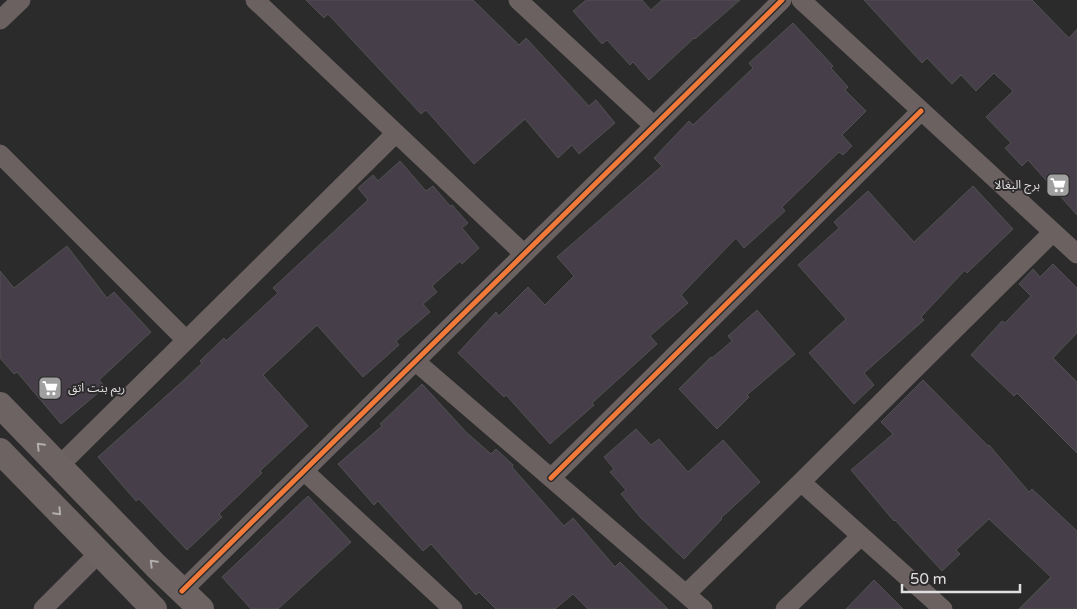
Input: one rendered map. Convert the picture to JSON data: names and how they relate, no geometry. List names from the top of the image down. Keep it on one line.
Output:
{"places":{"supermarket":["برج البغالا","ريم بنت اتق"]},"scale_bar":"50 m"}
